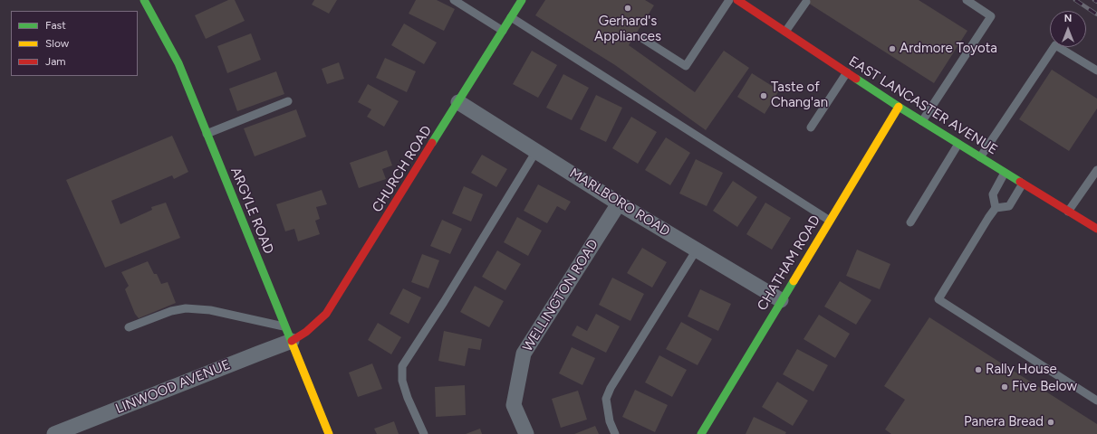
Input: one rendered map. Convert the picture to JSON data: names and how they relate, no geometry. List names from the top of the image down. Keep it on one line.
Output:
{"streets":{"main road":["EAST LANCASTER AVENUE","CHURCH ROAD","ARGYLE ROAD","CHATHAM ROAD"],"street":["MARLBORO ROAD","WELLINGTON ROAD","LINWOOD AVENUE"]},"crossings":[["EAST LANCASTER AVENUE","CHATHAM ROAD"],["CHURCH ROAD","MARLBORO ROAD"],["CHURCH ROAD","ARGYLE ROAD"],["CHURCH ROAD","LINWOOD AVENUE"],["MARLBORO ROAD","CHATHAM ROAD"],["MARLBORO ROAD","WELLINGTON ROAD"],["ARGYLE ROAD","LINWOOD AVENUE"]],"places":["Gerhard's Appliances","Ardmore Toyota","Taste of Chang'an","Rally House","Five Below","Panera Bread"],"legend":["Fast","Slow","Jam"],"north":"top"}
